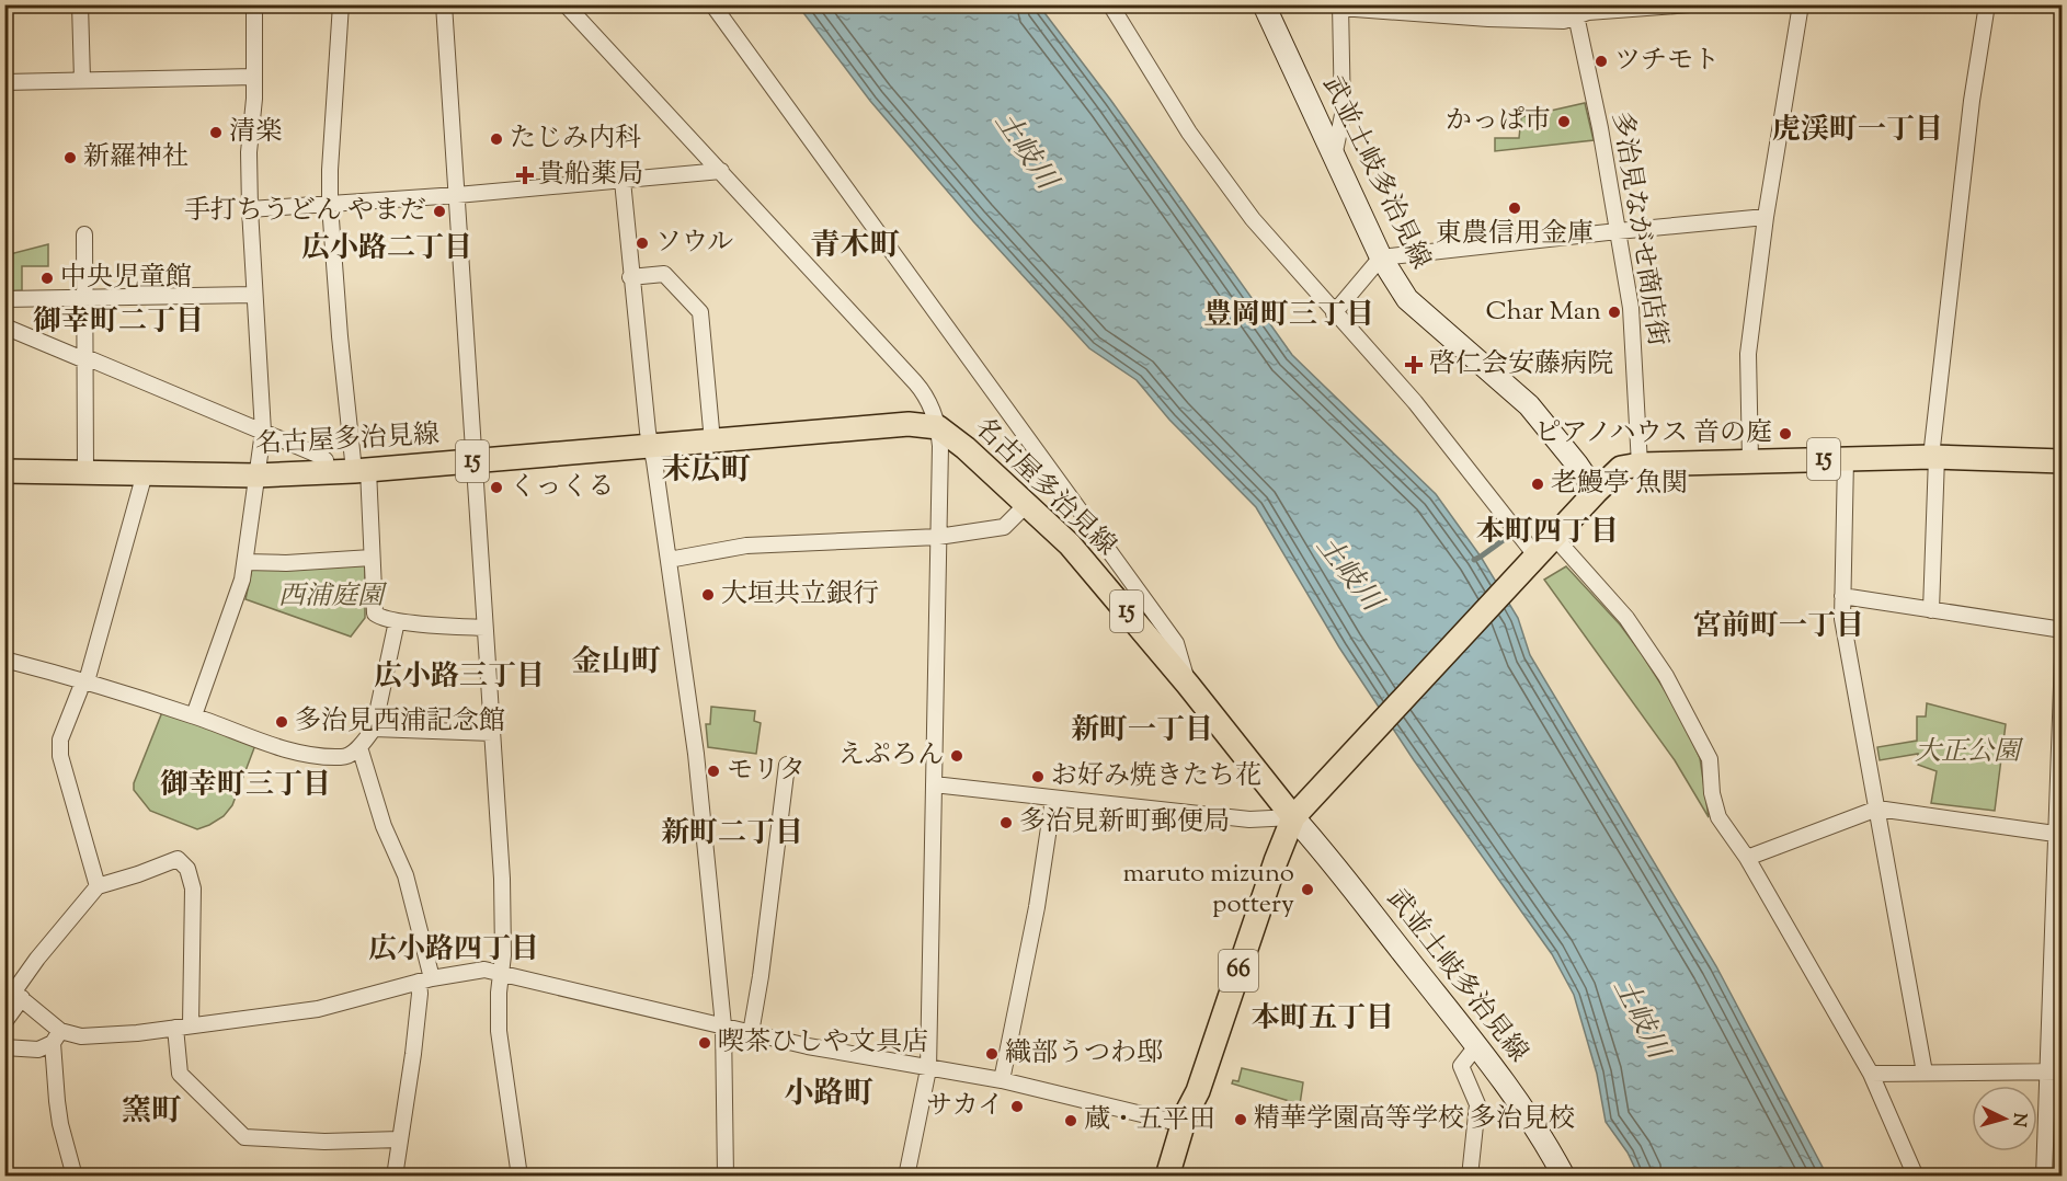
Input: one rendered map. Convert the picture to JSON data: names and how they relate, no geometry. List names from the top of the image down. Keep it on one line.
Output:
{"streets":{"main road":["武並土岐多治見線","名古屋多治見線","15","66"],"street":["多治見ながせ商店街"]},"crossings":[["武並土岐多治見線","名古屋多治見線"],["武並土岐多治見線","15"],["武並土岐多治見線","66"],["多治見ながせ商店街","15"],["名古屋多治見線","15"],["名古屋多治見線","66"],["15","66"]],"districts":["虎渓町一丁目","青木町","広小路二丁目","豊岡町三丁目","御幸町二丁目","末広町","本町四丁目","宮前町一丁目","金山町","広小路三丁目","新町一丁目","御幸町三丁目","新町二丁目","広小路四丁目","本町五丁目","小路町","窯町"],"water":["土岐川"],"parks":["西浦庭園","大正公園"],"places":{"other":["ツチモト","かっぱ市","清楽","たじみ内科","新羅神社","東農信用金庫","手打ちうどん やまだ","ソウル","中央児童館","Char Man","ピアノハウス 音の庭","老鰻亭 魚関","くっくる","大垣共立銀行","多治見西浦記念館","えぷろん","モリタ","お好み焼きたち花","多治見新町郵便局","maruto mizuno pottery","喫茶ひしや文具店","織部うつわ邸","サカイ","精華学園高等学校 多治見校","蔵・五平田"],"health":["貴船薬局","啓仁会安藤病院"]},"north":"right"}
